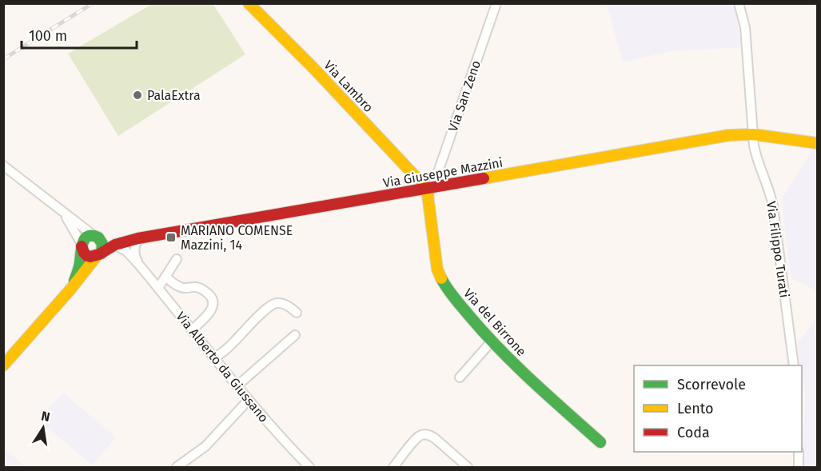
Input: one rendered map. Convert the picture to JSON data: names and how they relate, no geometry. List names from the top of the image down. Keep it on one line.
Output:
{"streets":{"street":["Via Lambro","Via San Zeno","Via Giuseppe Mazzini","Via Filippo Turati","Via del Birrone","Via Alberto da Giussano"]},"crossings":[["Via Lambro","Via San Zeno"],["Via Lambro","Via Giuseppe Mazzini"],["Via Lambro","Via del Birrone"],["Via San Zeno","Via Giuseppe Mazzini"],["Via San Zeno","Via del Birrone"],["Via Giuseppe Mazzini","Via Filippo Turati"],["Via Giuseppe Mazzini","Via del Birrone"],["Via Giuseppe Mazzini","Via Alberto da Giussano"]],"places":{"other":["PalaExtra"],"transit":["MARIANO COMENSE Mazzini, 14"]},"legend":["Scorrevole","Lento","Coda"],"scale_bar":"100 m","north":"top"}
